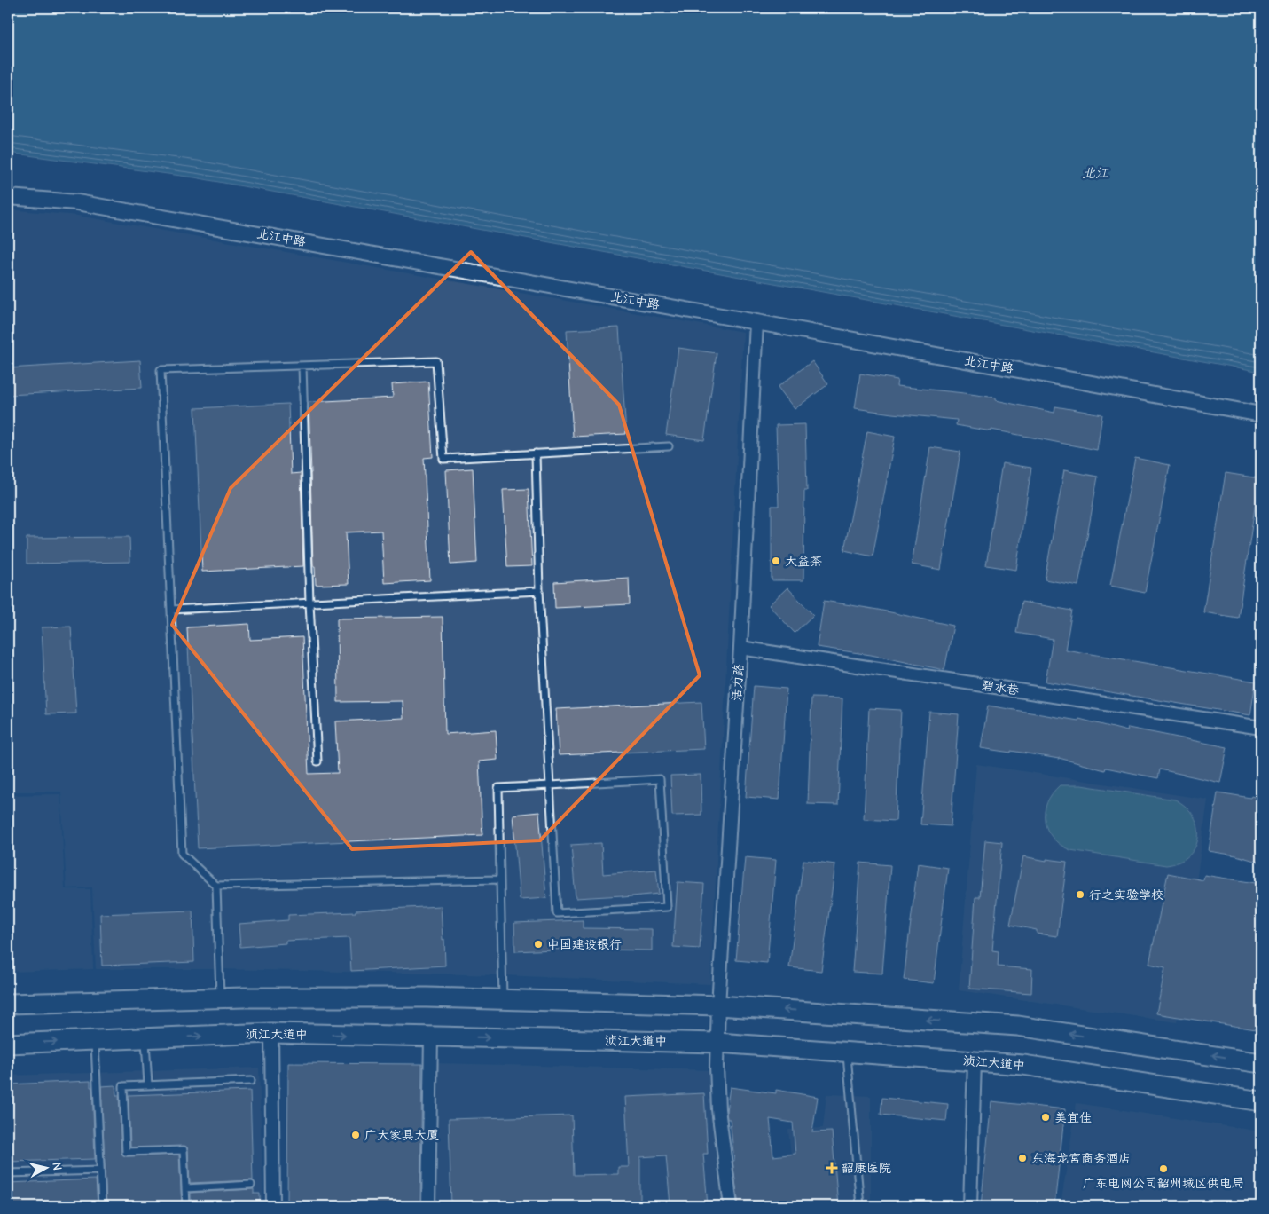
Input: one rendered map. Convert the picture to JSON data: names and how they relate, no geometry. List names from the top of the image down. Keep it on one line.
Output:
{"streets":{"main road":["浈江大道中"],"street":["北江中路","活力路","碧水巷"]},"crossings":[["北江中路","活力路"],["活力路","碧水巷"],["活力路","浈江大道中"]],"water":["北江"],"places":{"other":["大益茶","行之实验学校","中国建设银行","美宜佳","广大家具大厦","东海龙宫商务酒店","广东电网公司韶州城区供电局"],"health":["韶康医院"]},"north":"right"}
